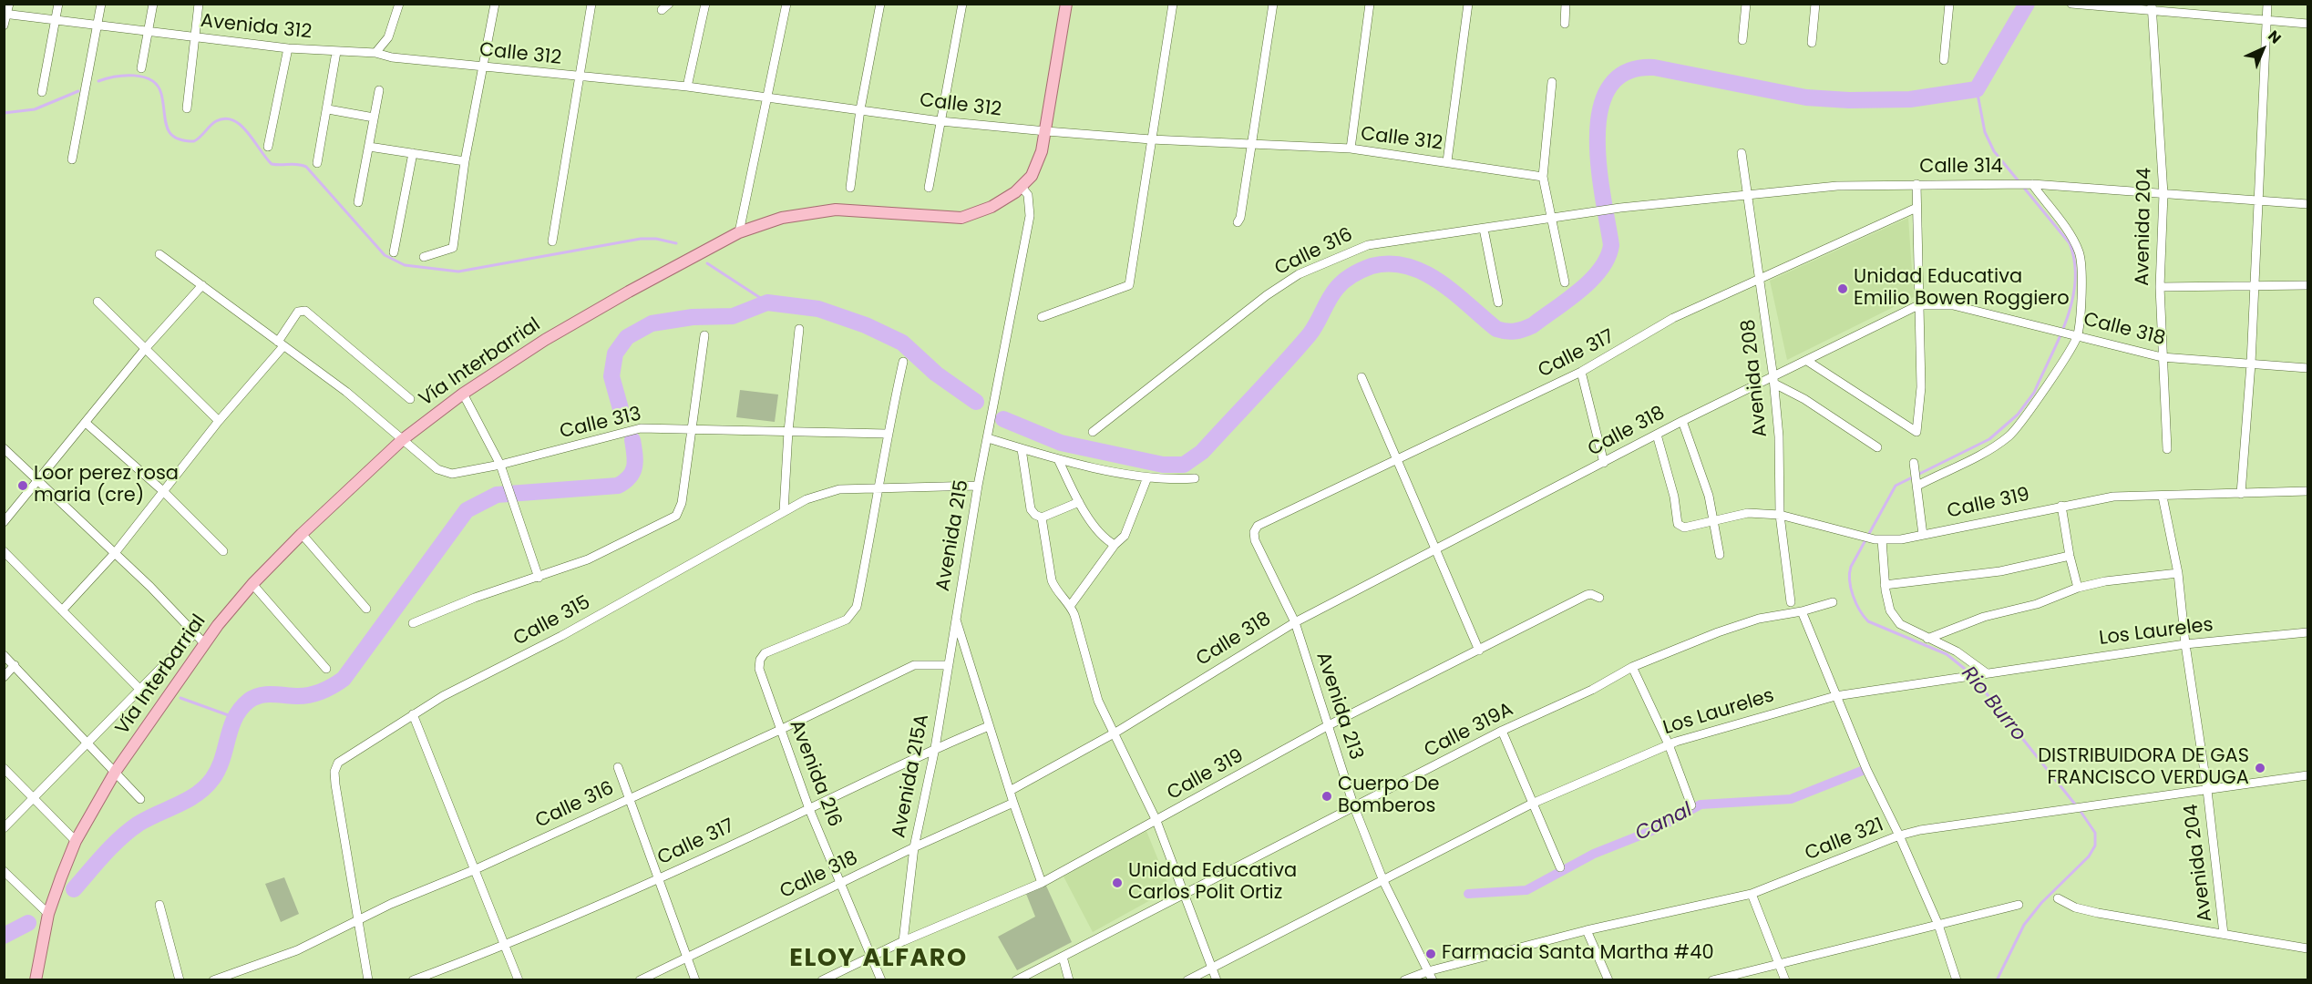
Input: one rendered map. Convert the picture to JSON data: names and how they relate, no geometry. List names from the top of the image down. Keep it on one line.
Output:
{"streets":{"main road":["Vía Interbarrial"],"street":["Avenida 312","Calle 312","Calle 314","Avenida 204","Calle 316","Calle 318","Calle 317","Avenida 208","Calle 313","Calle 319","Avenida 215","Calle 315","Los Laureles","Avenida 213","Calle 319A","Avenida 216","Avenida 215A","Calle 321"]},"crossings":[["Avenida 312","Calle 312"],["Calle 312","Vía Interbarrial"],["Calle 314","Avenida 204"],["Calle 314","Calle 316"],["Calle 314","Avenida 208"],["Avenida 204","Calle 318"],["Avenida 204","Calle 319"],["Avenida 204","Los Laureles"],["Avenida 204","Calle 321"],["Calle 316","Calle 315"],["Calle 316","Avenida 216"],["Calle 316","Avenida 215A"],["Calle 318","Avenida 208"],["Calle 318","Calle 319"],["Calle 318","Avenida 215"],["Calle 318","Avenida 213"],["Calle 318","Avenida 216"],["Calle 318","Avenida 215A"],["Calle 317","Avenida 208"],["Calle 317","Avenida 215"],["Calle 317","Avenida 213"],["Calle 317","Avenida 216"],["Calle 317","Avenida 215A"],["Vía Interbarrial","Calle 313"],["Vía Interbarrial","Avenida 215"],["Avenida 208","Calle 319"],["Calle 319","Avenida 215"],["Calle 319","Avenida 213"],["Calle 319","Avenida 216"],["Calle 319","Avenida 215A"],["Avenida 215","Calle 315"],["Avenida 215","Avenida 215A"],["Calle 315","Avenida 216"],["Los Laureles","Avenida 213"],["Avenida 213","Calle 319A"],["Avenida 213","Calle 321"]],"districts":["ELOY ALFARO"],"water":["Rio Burro","Canal"],"places":["Unidad Educativa Emilio Bowen Roggiero","Loor perez rosa maria (cre)","DISTRIBUIDORA DE GAS FRANCISCO VERDUGA","Cuerpo De Bomberos","Unidad Educativa Carlos Polit Ortiz","Farmacia Santa Martha #40"],"north":"top right"}
